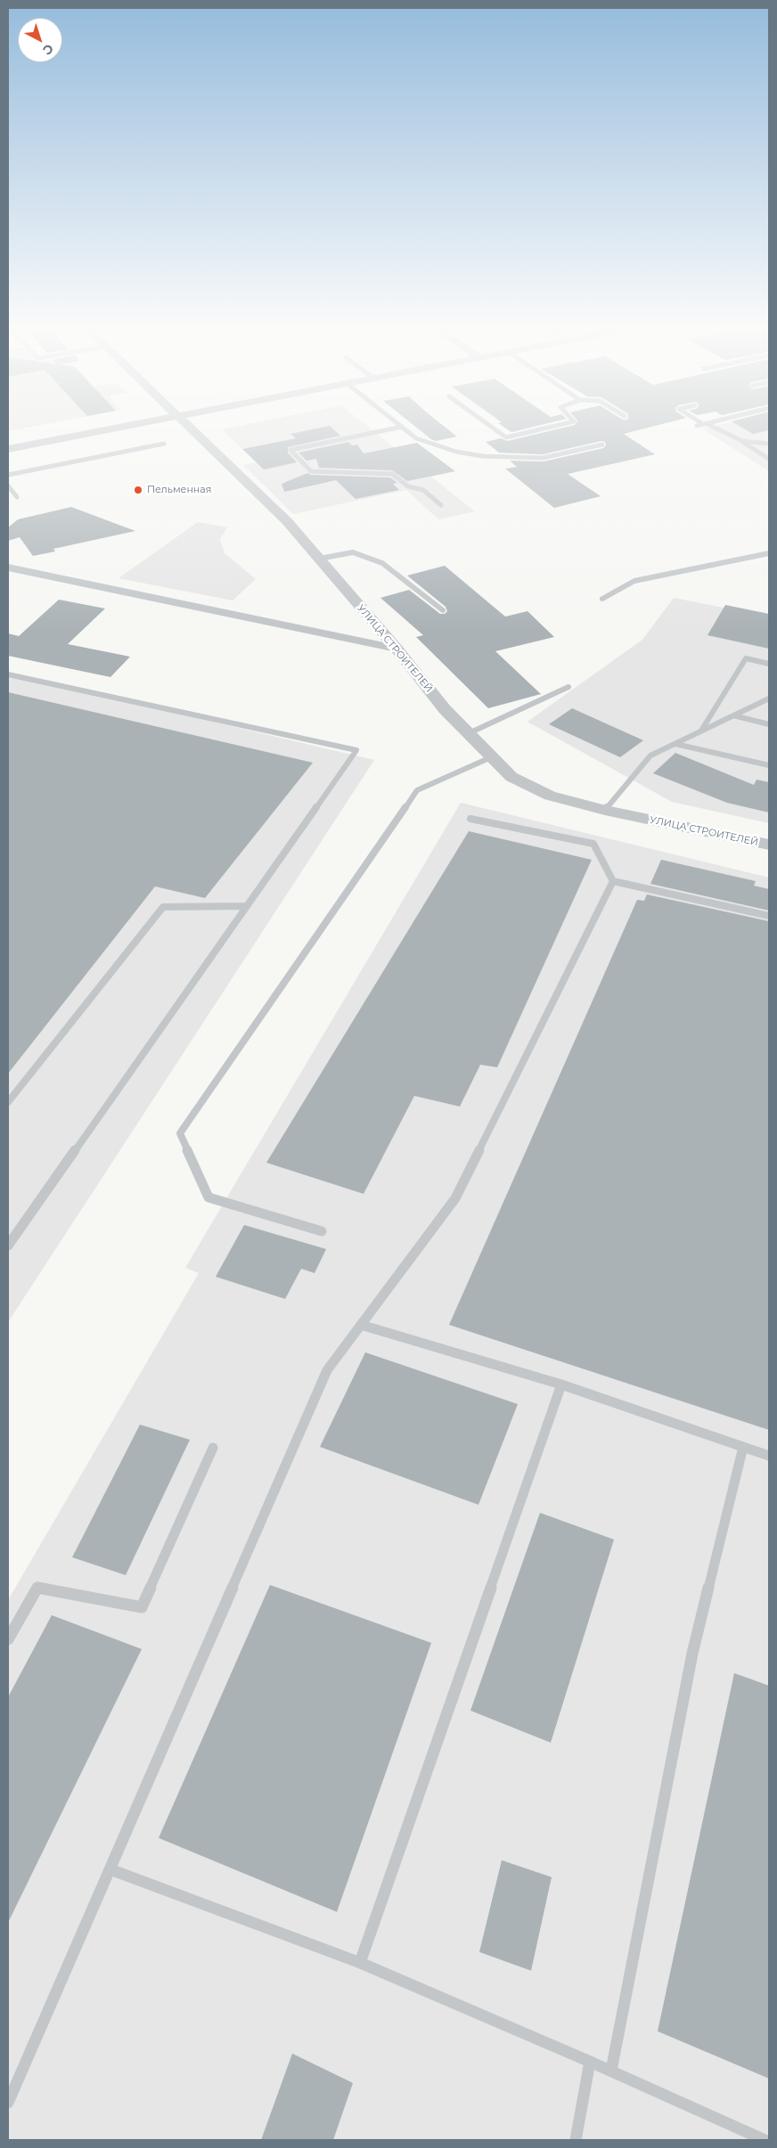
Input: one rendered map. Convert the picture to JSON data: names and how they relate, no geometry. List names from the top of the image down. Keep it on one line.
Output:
{"streets":{"street":["УЛИЦА СТРОИТЕЛЕЙ"]},"places":["Пельменная"],"north":"bottom right"}
